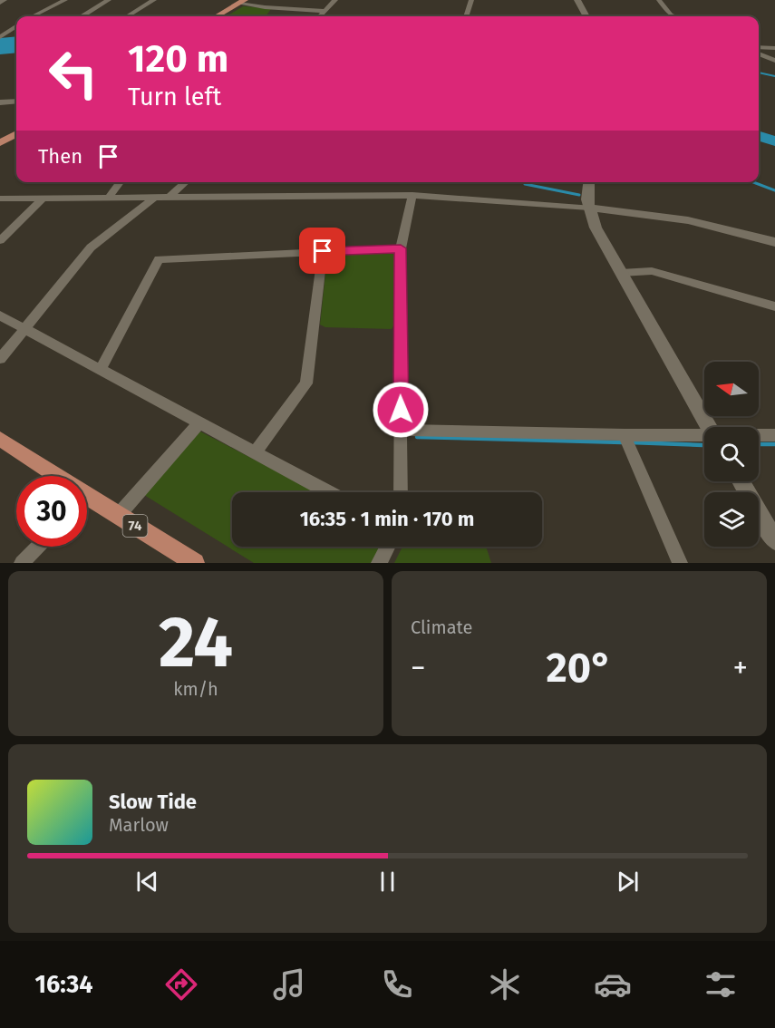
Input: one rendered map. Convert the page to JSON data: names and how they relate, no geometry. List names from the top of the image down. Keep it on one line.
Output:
{"streets":{"main road":["74"]},"north":"left","page":{"turn":["120 m","Turn left"],"then":"Then","limit":"30","trip":"16:35 · 1 min · 170 m","tile":[["24","km/h"],"Climate"],"heat":["−","20°","+"],"song":["Slow Tide","Marlow"],"tabs":"16:34"}}
